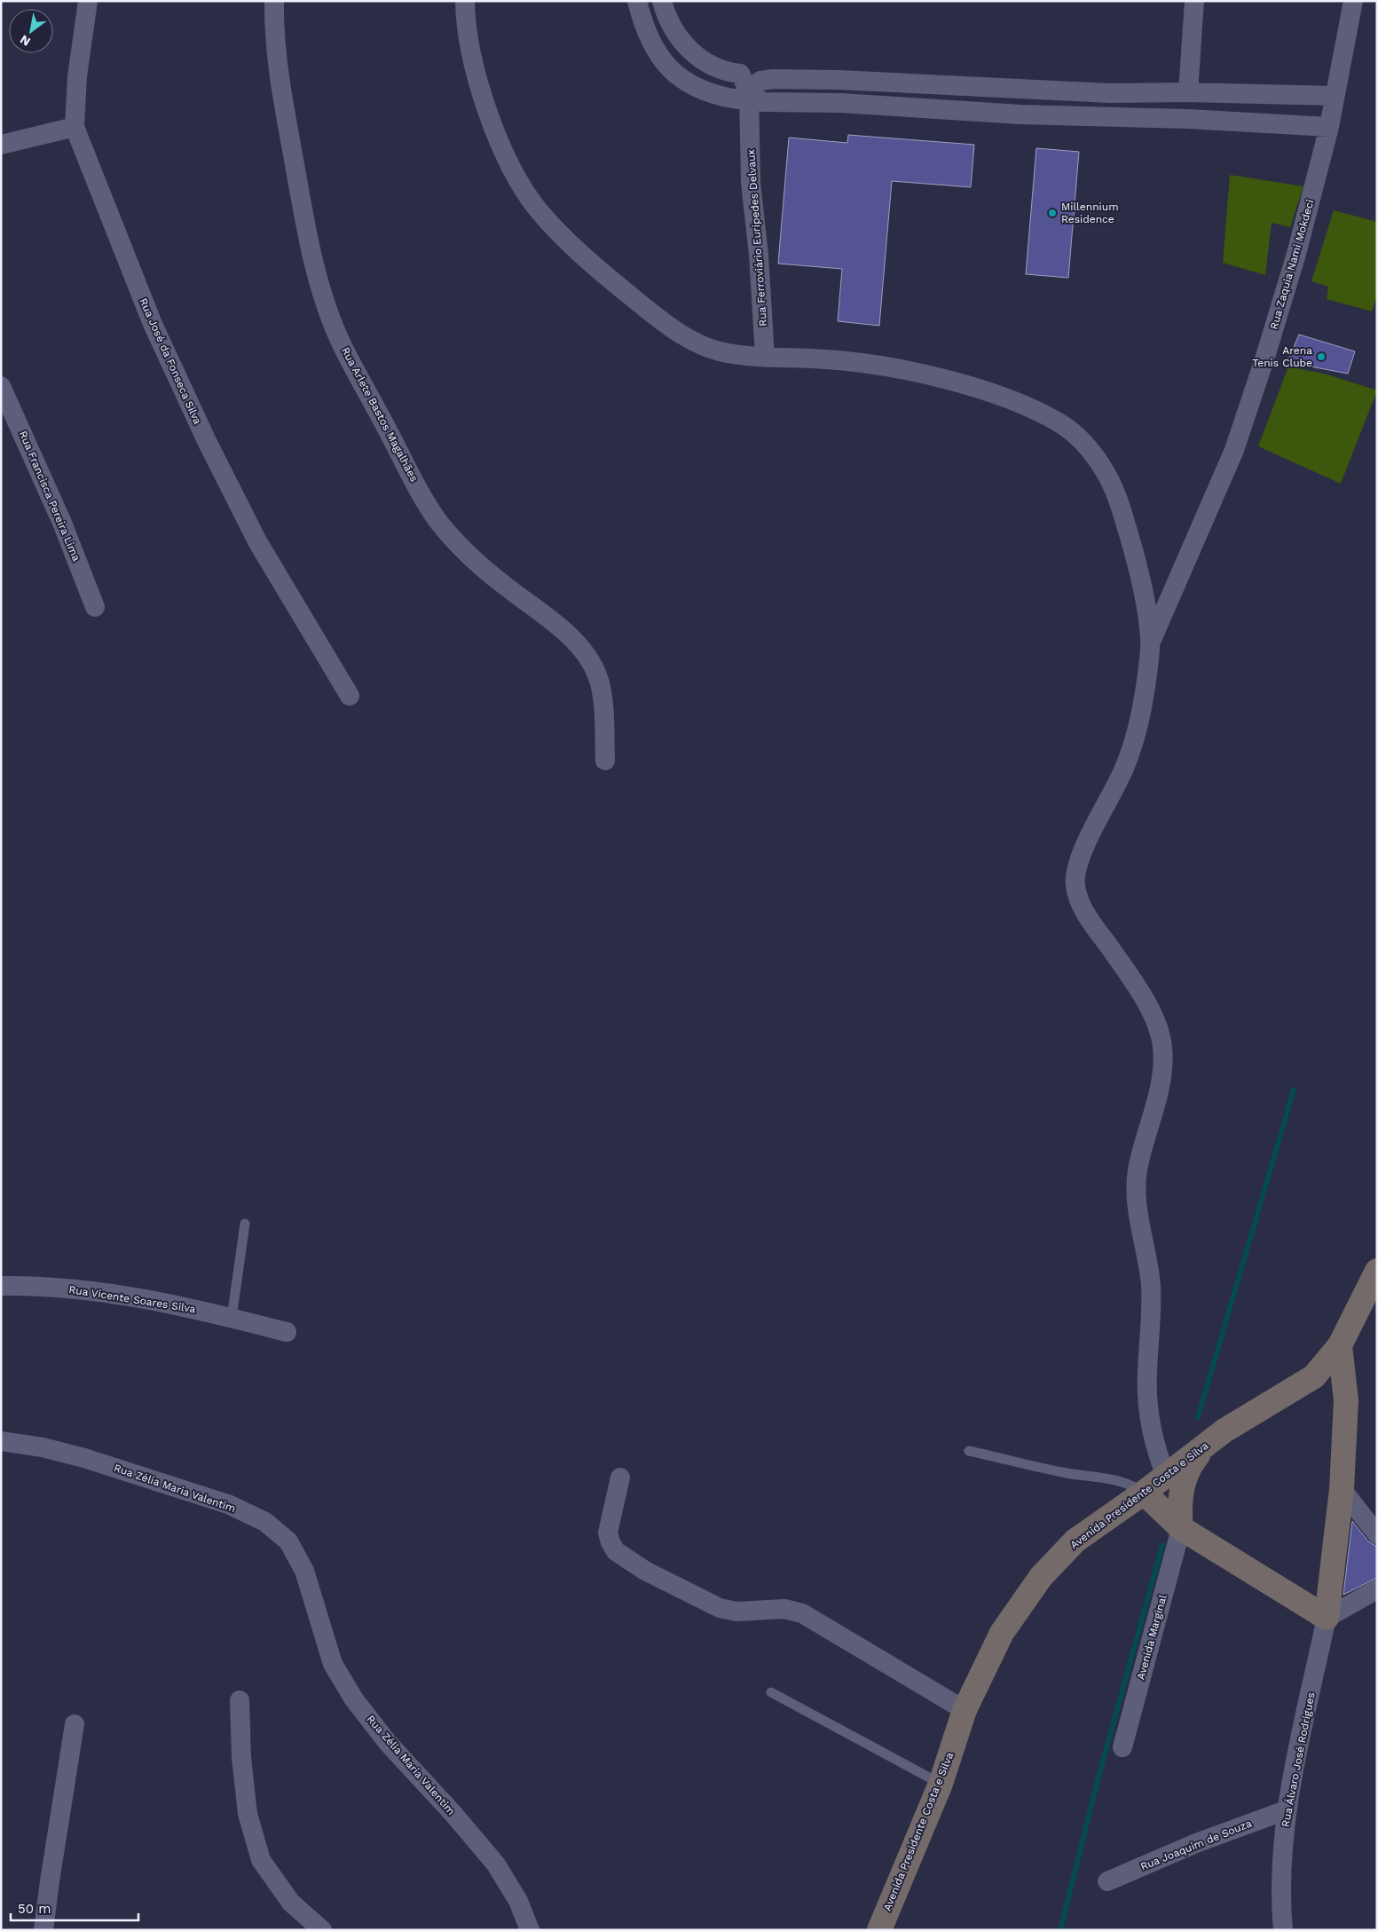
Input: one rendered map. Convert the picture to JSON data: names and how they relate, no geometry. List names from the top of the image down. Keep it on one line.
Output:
{"streets":{"main road":["Avenida Presidente Costa e Silva","Rua Álvaro José Rodrigues"],"street":["Rua Ferroviário Eurípedes Delvaux","Rua Zaquia Nami Mokdeci","Rua José da Fonseca Silva","Rua Arlete Bastos Magalhães","Rua Francisca Pereira Lima","Rua Vicente Soares Silva","Rua Zélia Maria Valentim","Avenida Marginal","Rua Joaquim de Souza"]},"crossings":[["Avenida Presidente Costa e Silva","Rua Álvaro José Rodrigues"],["Rua Álvaro José Rodrigues","Rua Joaquim de Souza"]],"places":["Millennium Residence","Arena Tenis Clube"],"scale_bar":"50 m","north":"bottom left"}
